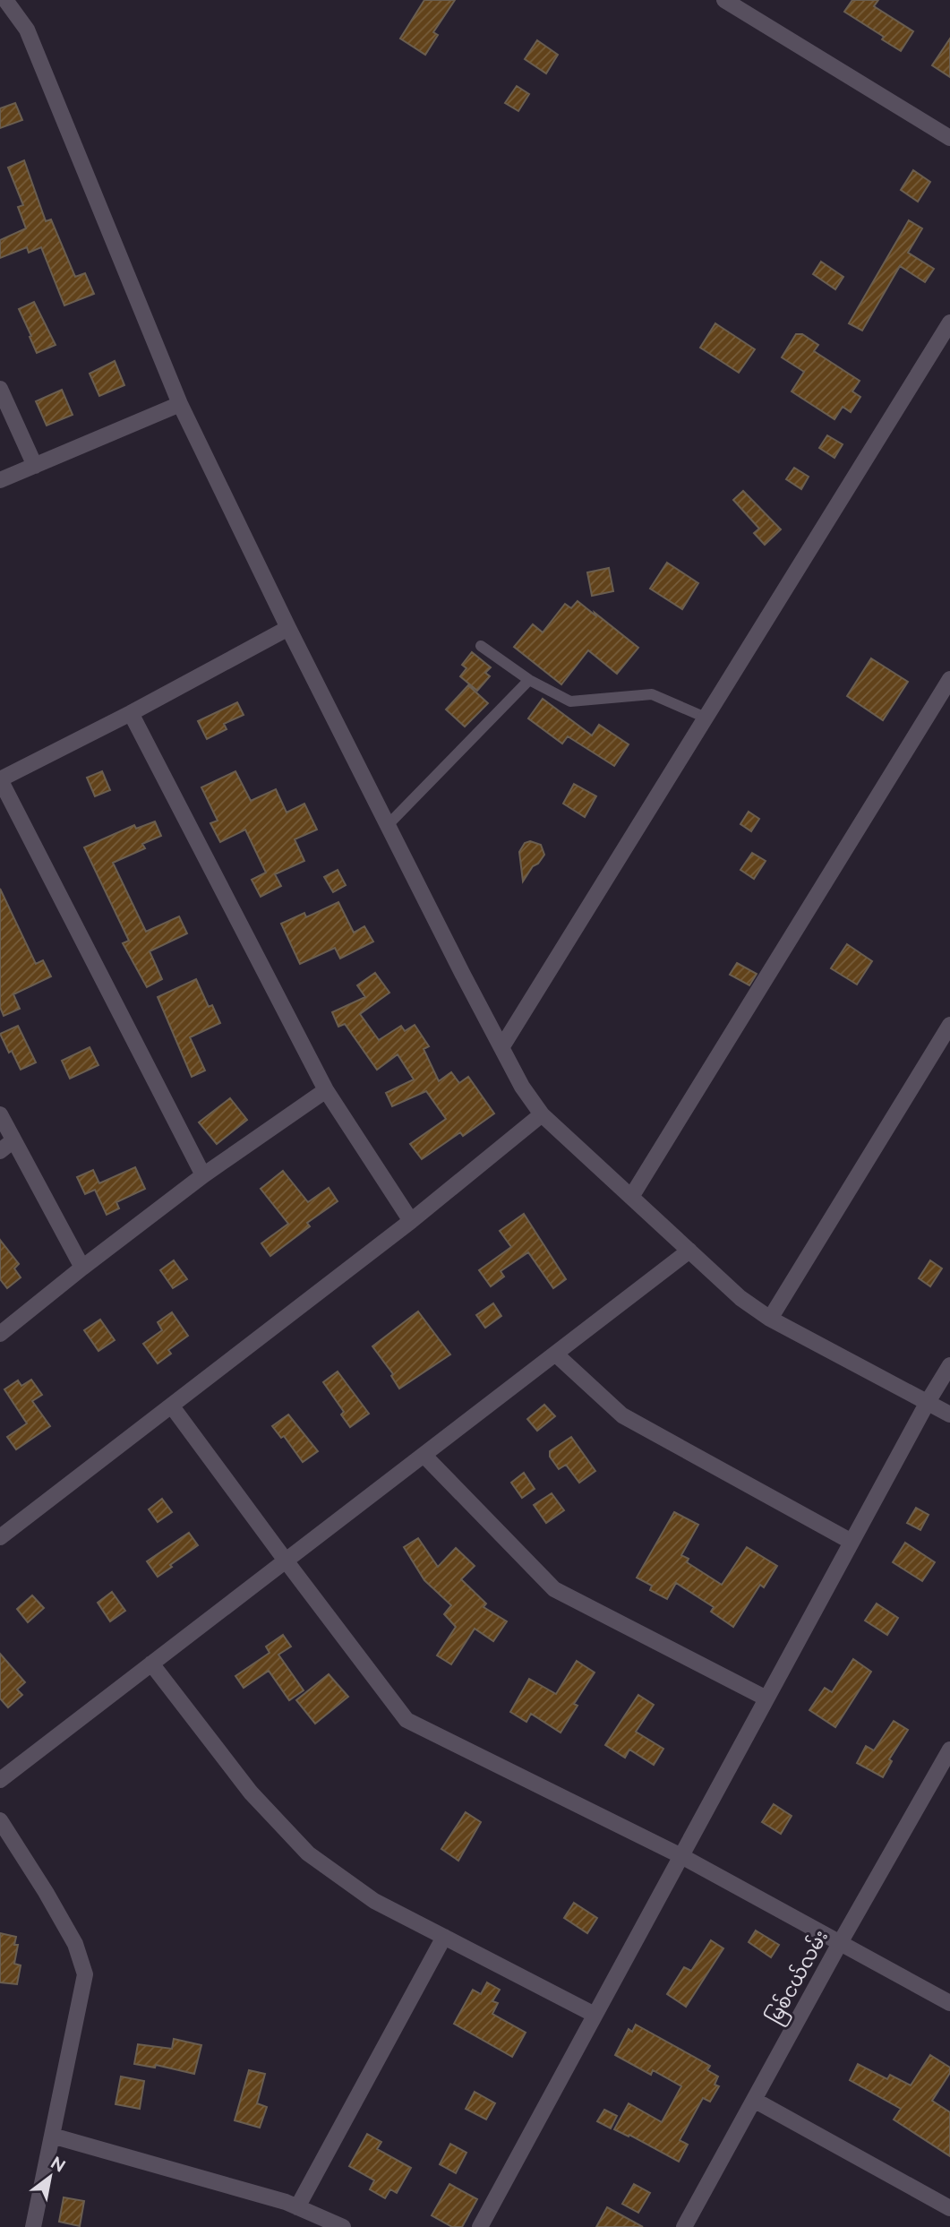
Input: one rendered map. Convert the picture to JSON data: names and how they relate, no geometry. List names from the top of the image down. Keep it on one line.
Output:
{"streets":{"street":["မြစ်ငယ်လမ်း"]},"north":"top right"}
